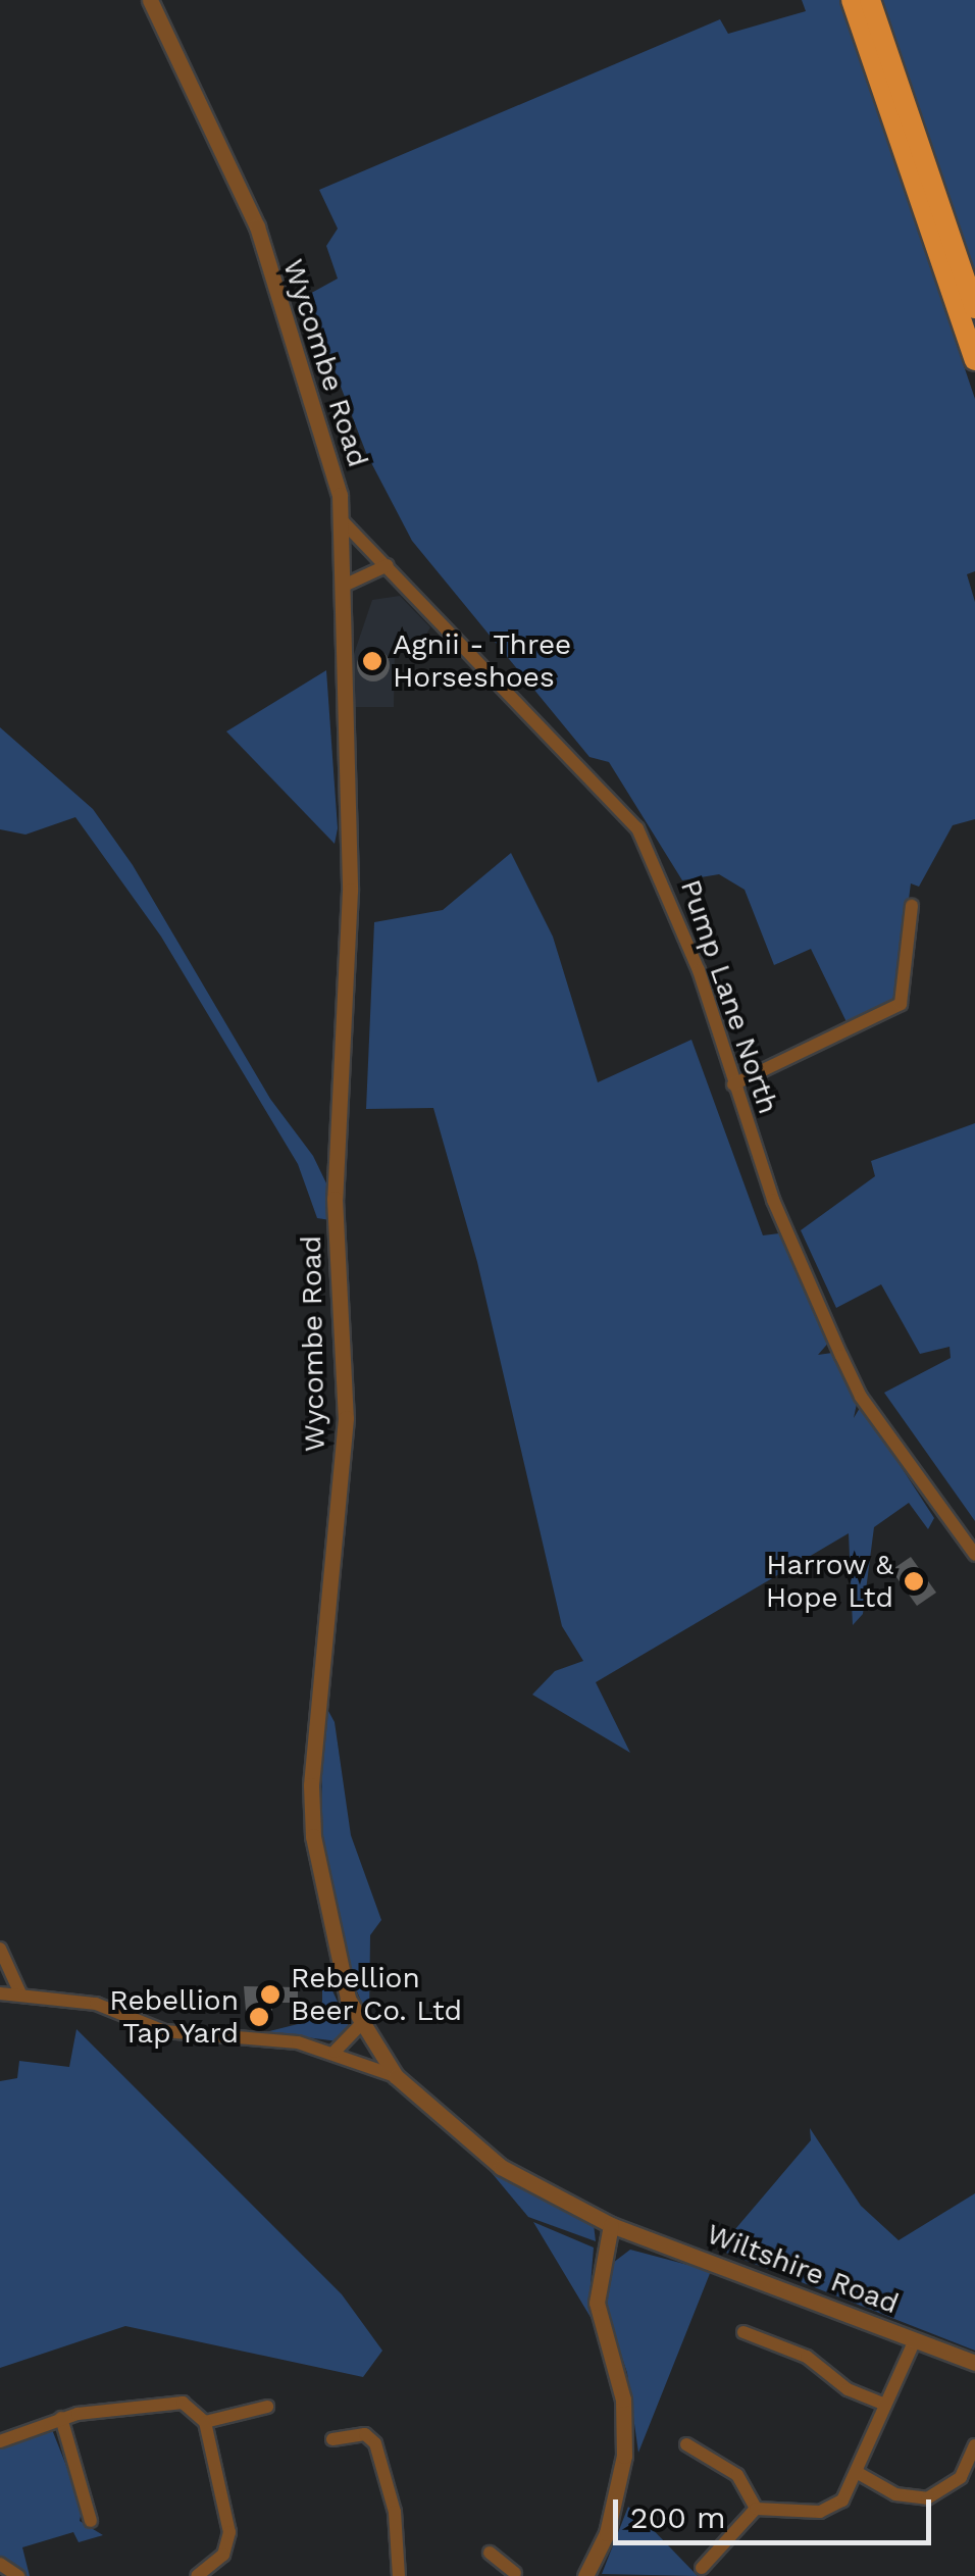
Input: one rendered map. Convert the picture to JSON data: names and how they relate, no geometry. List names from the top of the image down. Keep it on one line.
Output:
{"streets":{"street":["Wycombe Road","Pump Lane North","Wiltshire Road"]},"crossings":[["Wycombe Road","Pump Lane North"],["Wycombe Road","Wiltshire Road"]],"places":["Agnii - Three Horseshoes","Harrow & Hope Ltd","Rebellion Beer Co. Ltd","Rebellion Tap Yard"],"scale_bar":"200 m"}
